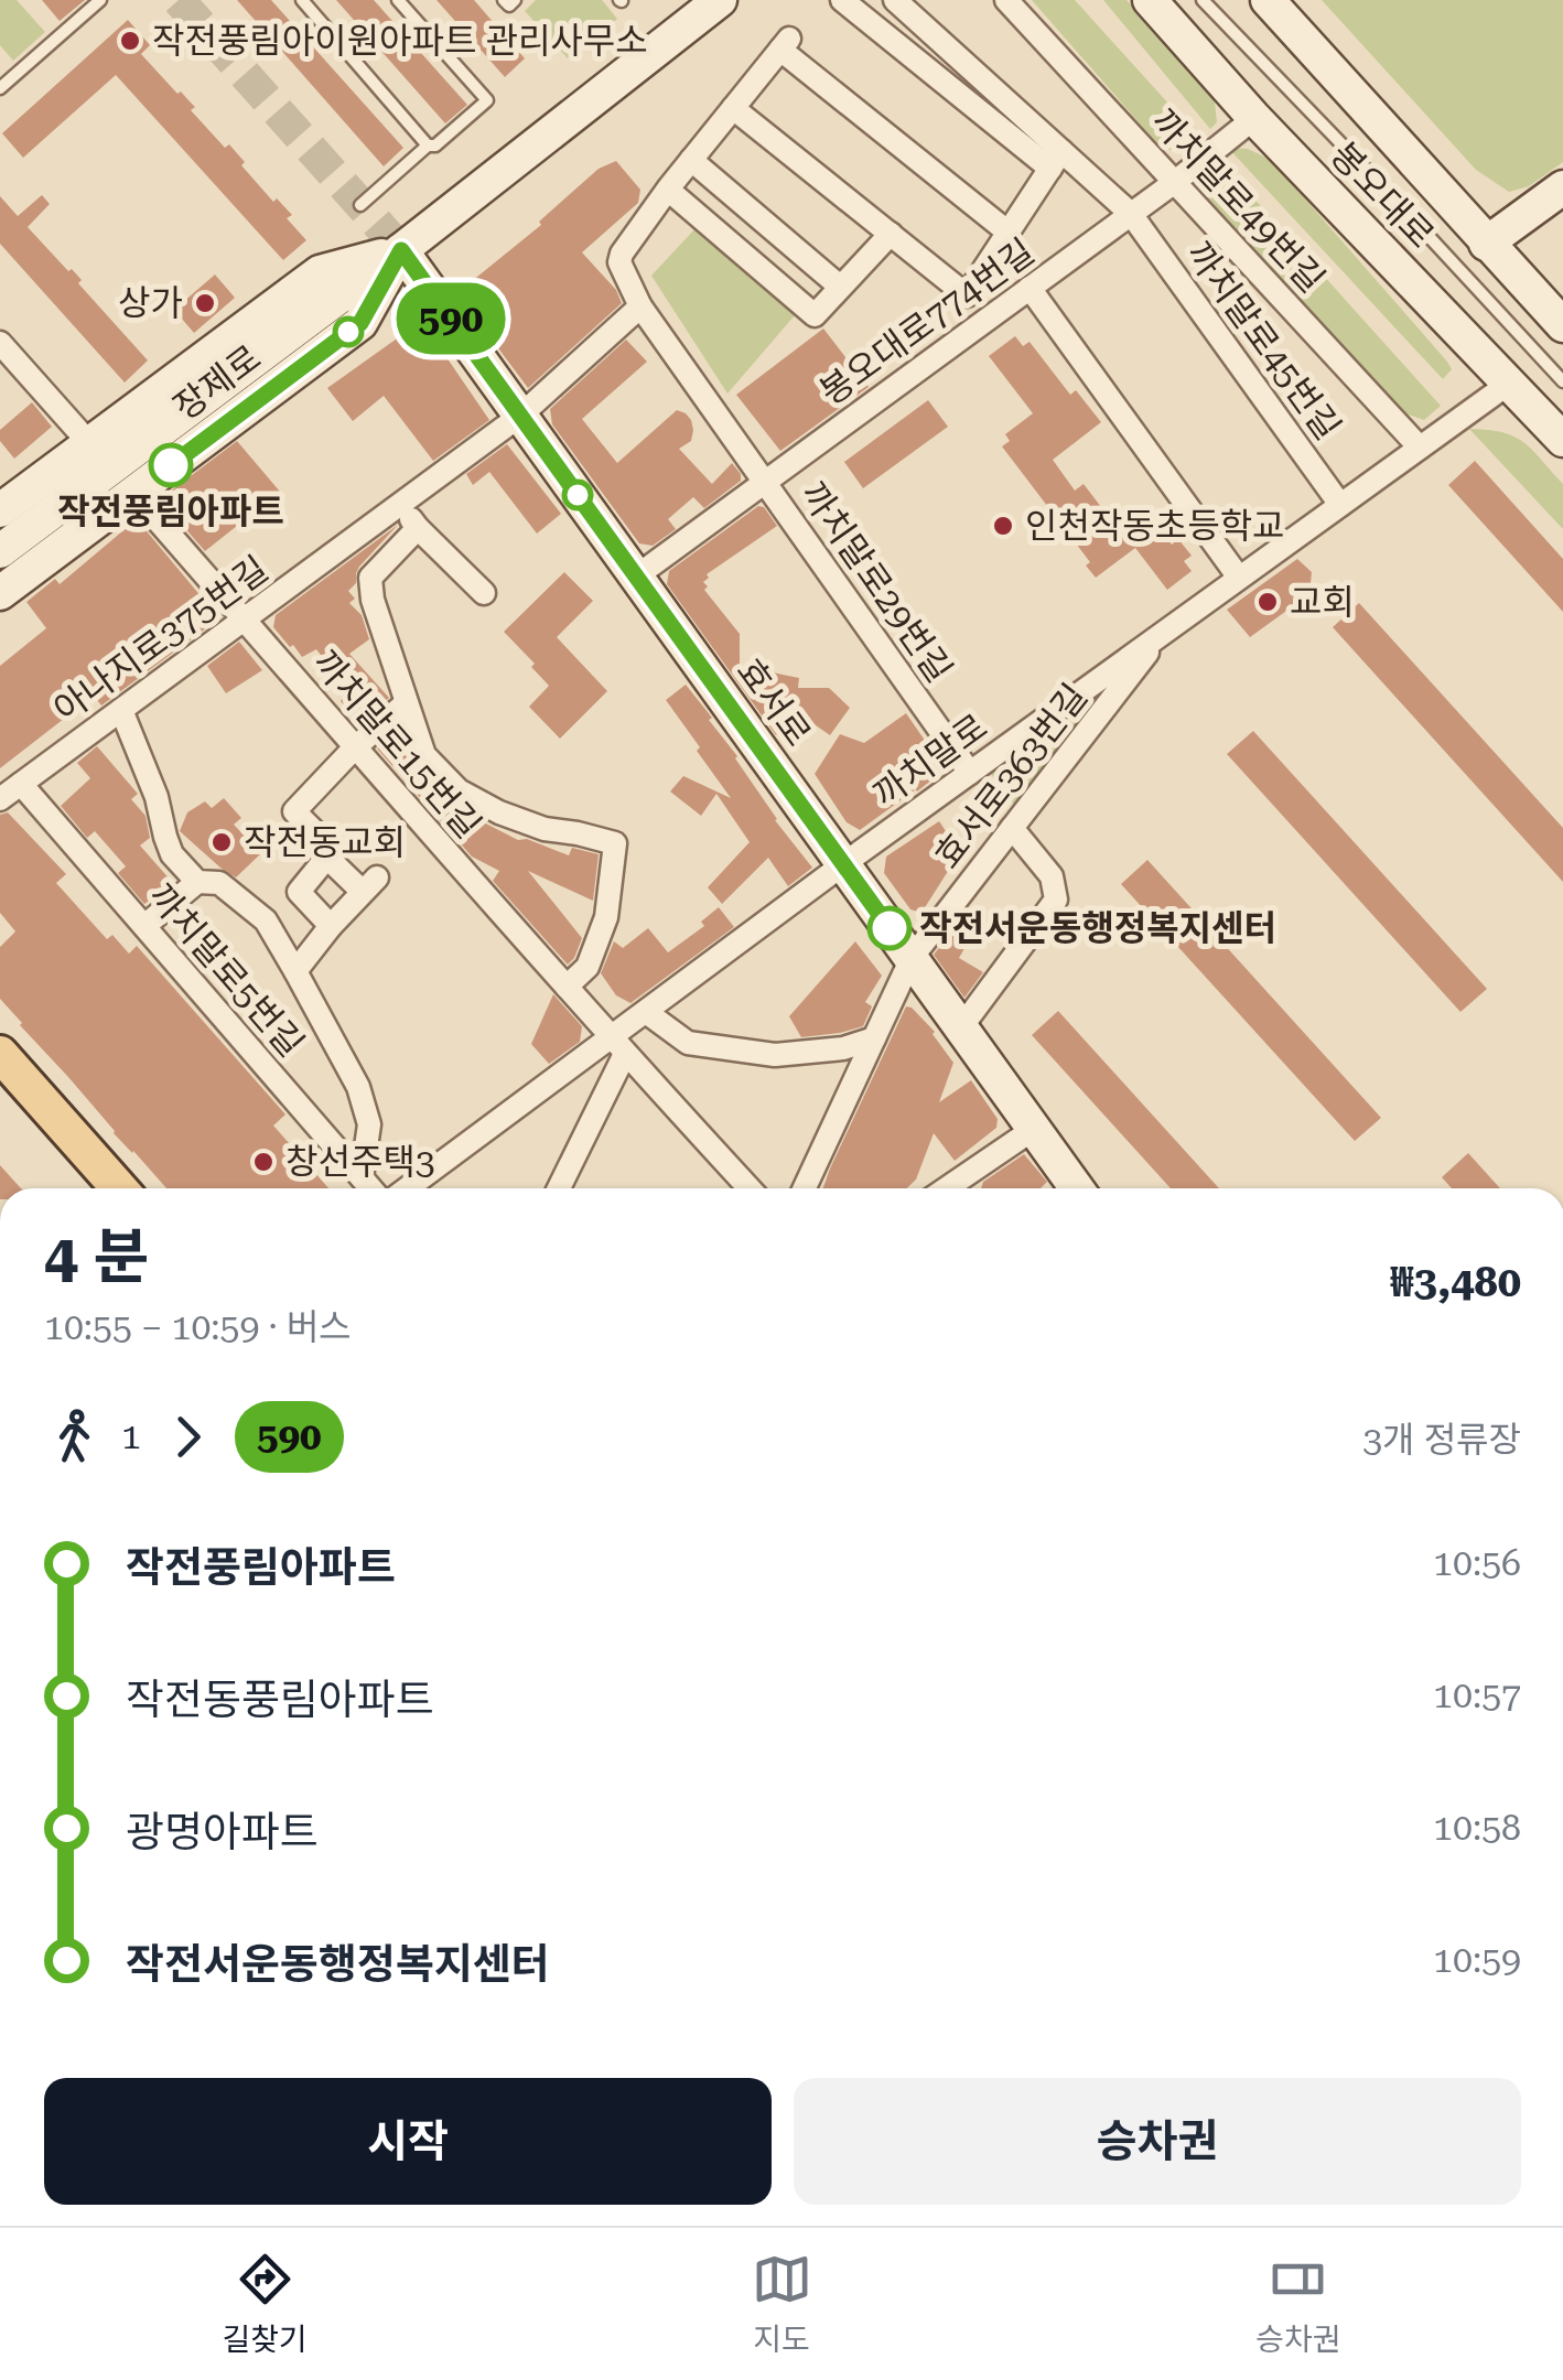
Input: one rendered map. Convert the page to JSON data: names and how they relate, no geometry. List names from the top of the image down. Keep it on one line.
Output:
{"streets":{"main road":["봉오대로","장제로","효서로"],"street":["까치말로49번길","봉오대로774번길","까치말로45번길","까치말로29번길","아나지로375번길","까치말로15번길","까치말로","효서로363번길","까치말로5번길"]},"crossings":[["봉오대로","봉오대로774번길"],["봉오대로","까치말로"],["까치말로49번길","봉오대로774번길"],["까치말로49번길","까치말로"],["봉오대로774번길","까치말로45번길"],["봉오대로774번길","까치말로29번길"],["봉오대로774번길","효서로"],["까치말로45번길","까치말로"],["장제로","효서로"],["장제로","까치말로15번길"],["까치말로29번길","아나지로375번길"],["까치말로29번길","까치말로"],["아나지로375번길","효서로"],["아나지로375번길","까치말로15번길"],["아나지로375번길","까치말로5번길"],["효서로","까치말로"],["효서로","효서로363번길"],["까치말로15번길","까치말로"],["까치말로","효서로363번길"]],"places":["작전풍림아이원아파트 관리사무소","상가","작전풍림아파트","인천작동초등학교","교회","작전동교회","작전서운동행정복지센터","창선주택3"],"lines":["bus line 590"],"page":{"on_map":"590","heading":["4 분","10:55 – 10:59 · 버스","₩3,480"],"legs":["1","590","3개 정류장"],"list":[{"name":"작전풍림아파트","value":"10:56"},{"name":"작전동풍림아파트","value":"10:57"},{"name":"광명아파트","value":"10:58"},{"name":"작전서운동행정복지센터","value":"10:59"}],"buttons":["시작","승차권"],"tabs":["길찾기","지도","승차권"]}}
